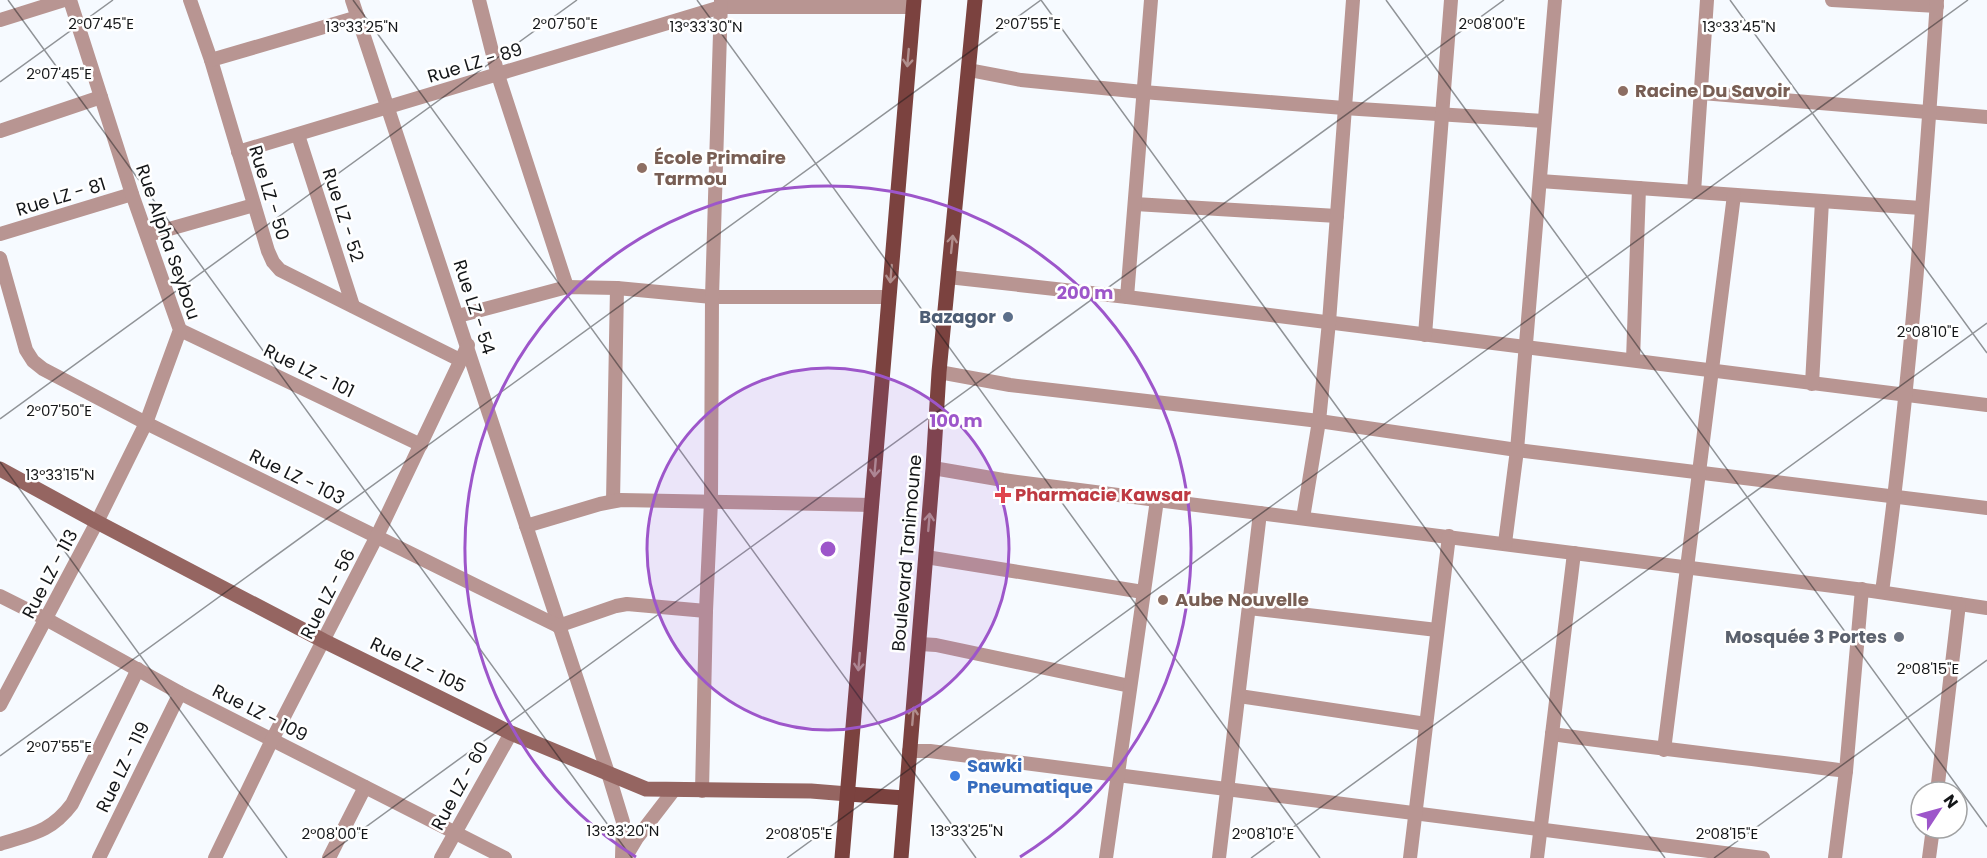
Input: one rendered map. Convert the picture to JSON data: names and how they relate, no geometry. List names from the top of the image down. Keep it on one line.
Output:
{"streets":{"main road":["Boulevard Tanimoune","Rue LZ - 105"],"street":["Rue LZ - 89","Rue LZ - 50","Rue LZ - 81","Rue LZ - 52","Rue Alpha Seybou","Rue LZ - 54","Rue LZ - 101","Rue LZ - 103","Rue LZ - 113","Rue LZ - 56","Rue LZ - 109","Rue LZ - 119","Rue LZ - 60"]},"crossings":[["Rue LZ - 89","Rue LZ - 50"],["Rue LZ - 89","Rue LZ - 52"],["Rue LZ - 89","Rue LZ - 54"],["Rue LZ - 50","Rue LZ - 52"],["Rue LZ - 50","Rue LZ - 56"],["Rue LZ - 81","Rue Alpha Seybou"],["Rue Alpha Seybou","Rue LZ - 101"],["Rue Alpha Seybou","Rue LZ - 103"],["Rue Alpha Seybou","Rue LZ - 113"],["Rue Alpha Seybou","Rue LZ - 105"],["Rue LZ - 54","Rue LZ - 103"],["Rue LZ - 54","Rue LZ - 56"],["Rue LZ - 54","Rue LZ - 105"],["Rue LZ - 101","Rue LZ - 56"],["Rue LZ - 103","Rue LZ - 56"],["Rue LZ - 113","Rue LZ - 105"],["Rue LZ - 113","Rue LZ - 109"],["Rue LZ - 56","Rue LZ - 105"],["Rue LZ - 56","Rue LZ - 109"],["Rue LZ - 105","Rue LZ - 60"],["Rue LZ - 109","Rue LZ - 119"],["Rue LZ - 109","Rue LZ - 60"]],"places":{"other":["Racine Du Savoir","École Primaire Tarmou","Bazagor","Aube Nouvelle","Mosquée 3 Portes","Sawki Pneumatique"],"health":["Pharmacie Kawsar"]},"north":"top right","coordinates":["2°07'45\"E","2°07'50\"E","2°07'55\"E","2°08'00\"E","13°33'30\"N","13°33'25\"N","13°33'45\"N","2°08'10\"E","13°33'15\"N","2°08'15\"E","13°33'20\"N","2°08'05\"E"],"rings":["200 m","100 m"]}
